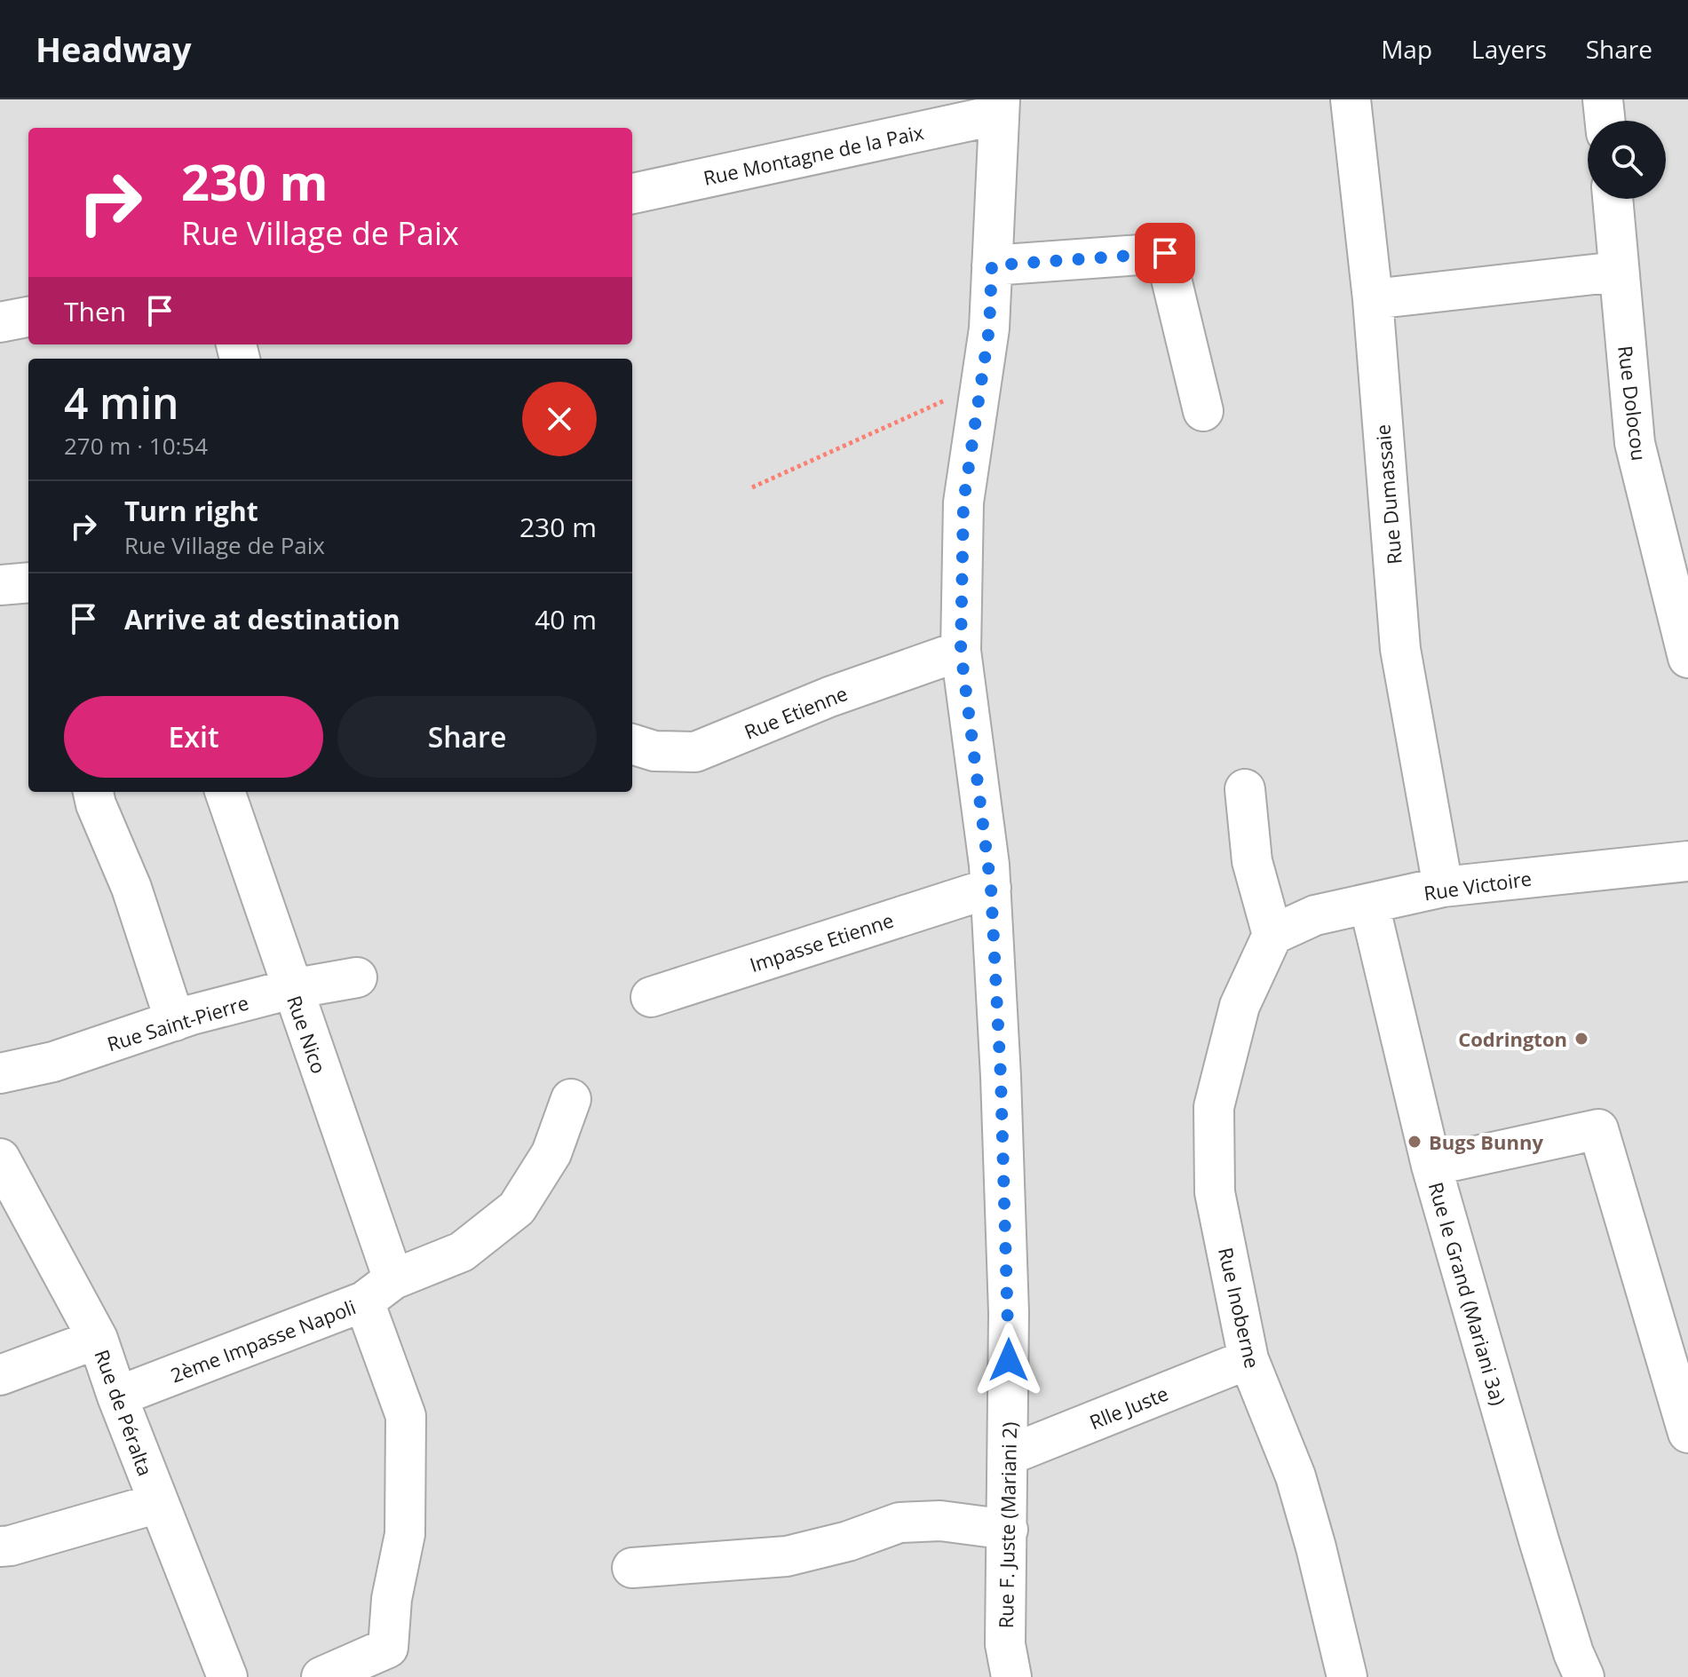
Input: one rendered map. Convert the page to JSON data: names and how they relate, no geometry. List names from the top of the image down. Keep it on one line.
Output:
{"streets":{"street":["Rue Montagne de la Paix","Rue Dolocou","Rue Dumassaie","Rue Etienne","Rue Victoire","Impasse Etienne","Rue Saint-Pierre","Rue Nico","Rue le Grand (Mariani 3a)","Rue Inoberne","2ème Impasse Napoli","Rlle Juste","Rue de Péralta","Rue F. Juste (Mariani 2)"]},"crossings":[["Rue Montagne de la Paix","Rue F. Juste (Mariani 2)"],["Rue Dumassaie","Rue Victoire"],["Rue Etienne","Rue F. Juste (Mariani 2)"],["Rue Victoire","Rue le Grand (Mariani 3a)"],["Rue Victoire","Rue Inoberne"],["Impasse Etienne","Rue F. Juste (Mariani 2)"],["Rue Saint-Pierre","Rue Nico"],["Rue Nico","2ème Impasse Napoli"],["Rue Inoberne","Rlle Juste"],["2ème Impasse Napoli","Rue de Péralta"],["Rlle Juste","Rue F. Juste (Mariani 2)"]],"places":["Codrington","Bugs Bunny"],"page":{"header":"Headway","nav":["Map","Layers","Share"],"turn":["230 m","Rue Village de Paix"],"then":"Then","heading":["4 min","270 m · 10:54"],"list":[{"name":"Turn right","note":"Rue Village de Paix","value":"230 m"},{"name":"Arrive at destination","value":"40 m"}],"buttons":["Exit","Share"]}}
